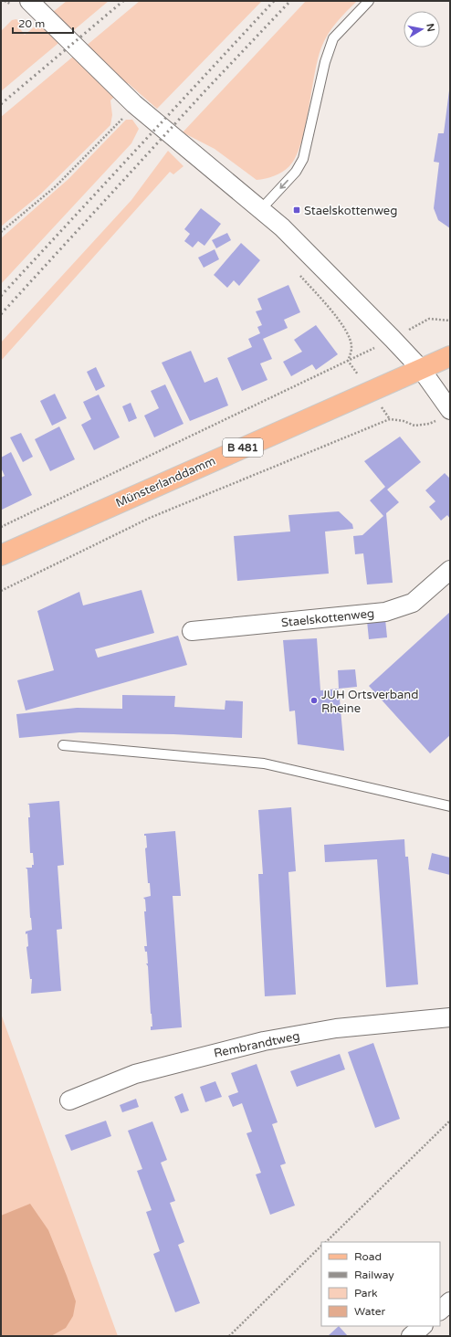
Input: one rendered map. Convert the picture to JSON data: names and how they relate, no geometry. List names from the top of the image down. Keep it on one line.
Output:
{"streets":{"main road":["B 481","Münsterlanddamm"],"street":["Staelskottenweg","Rembrandtweg"]},"places":{"transit":["Staelskottenweg"],"other":["JUH Ortsverband Rheine"]},"legend":["Road","Railway","Park","Water"],"scale_bar":"20 m","north":"right"}
